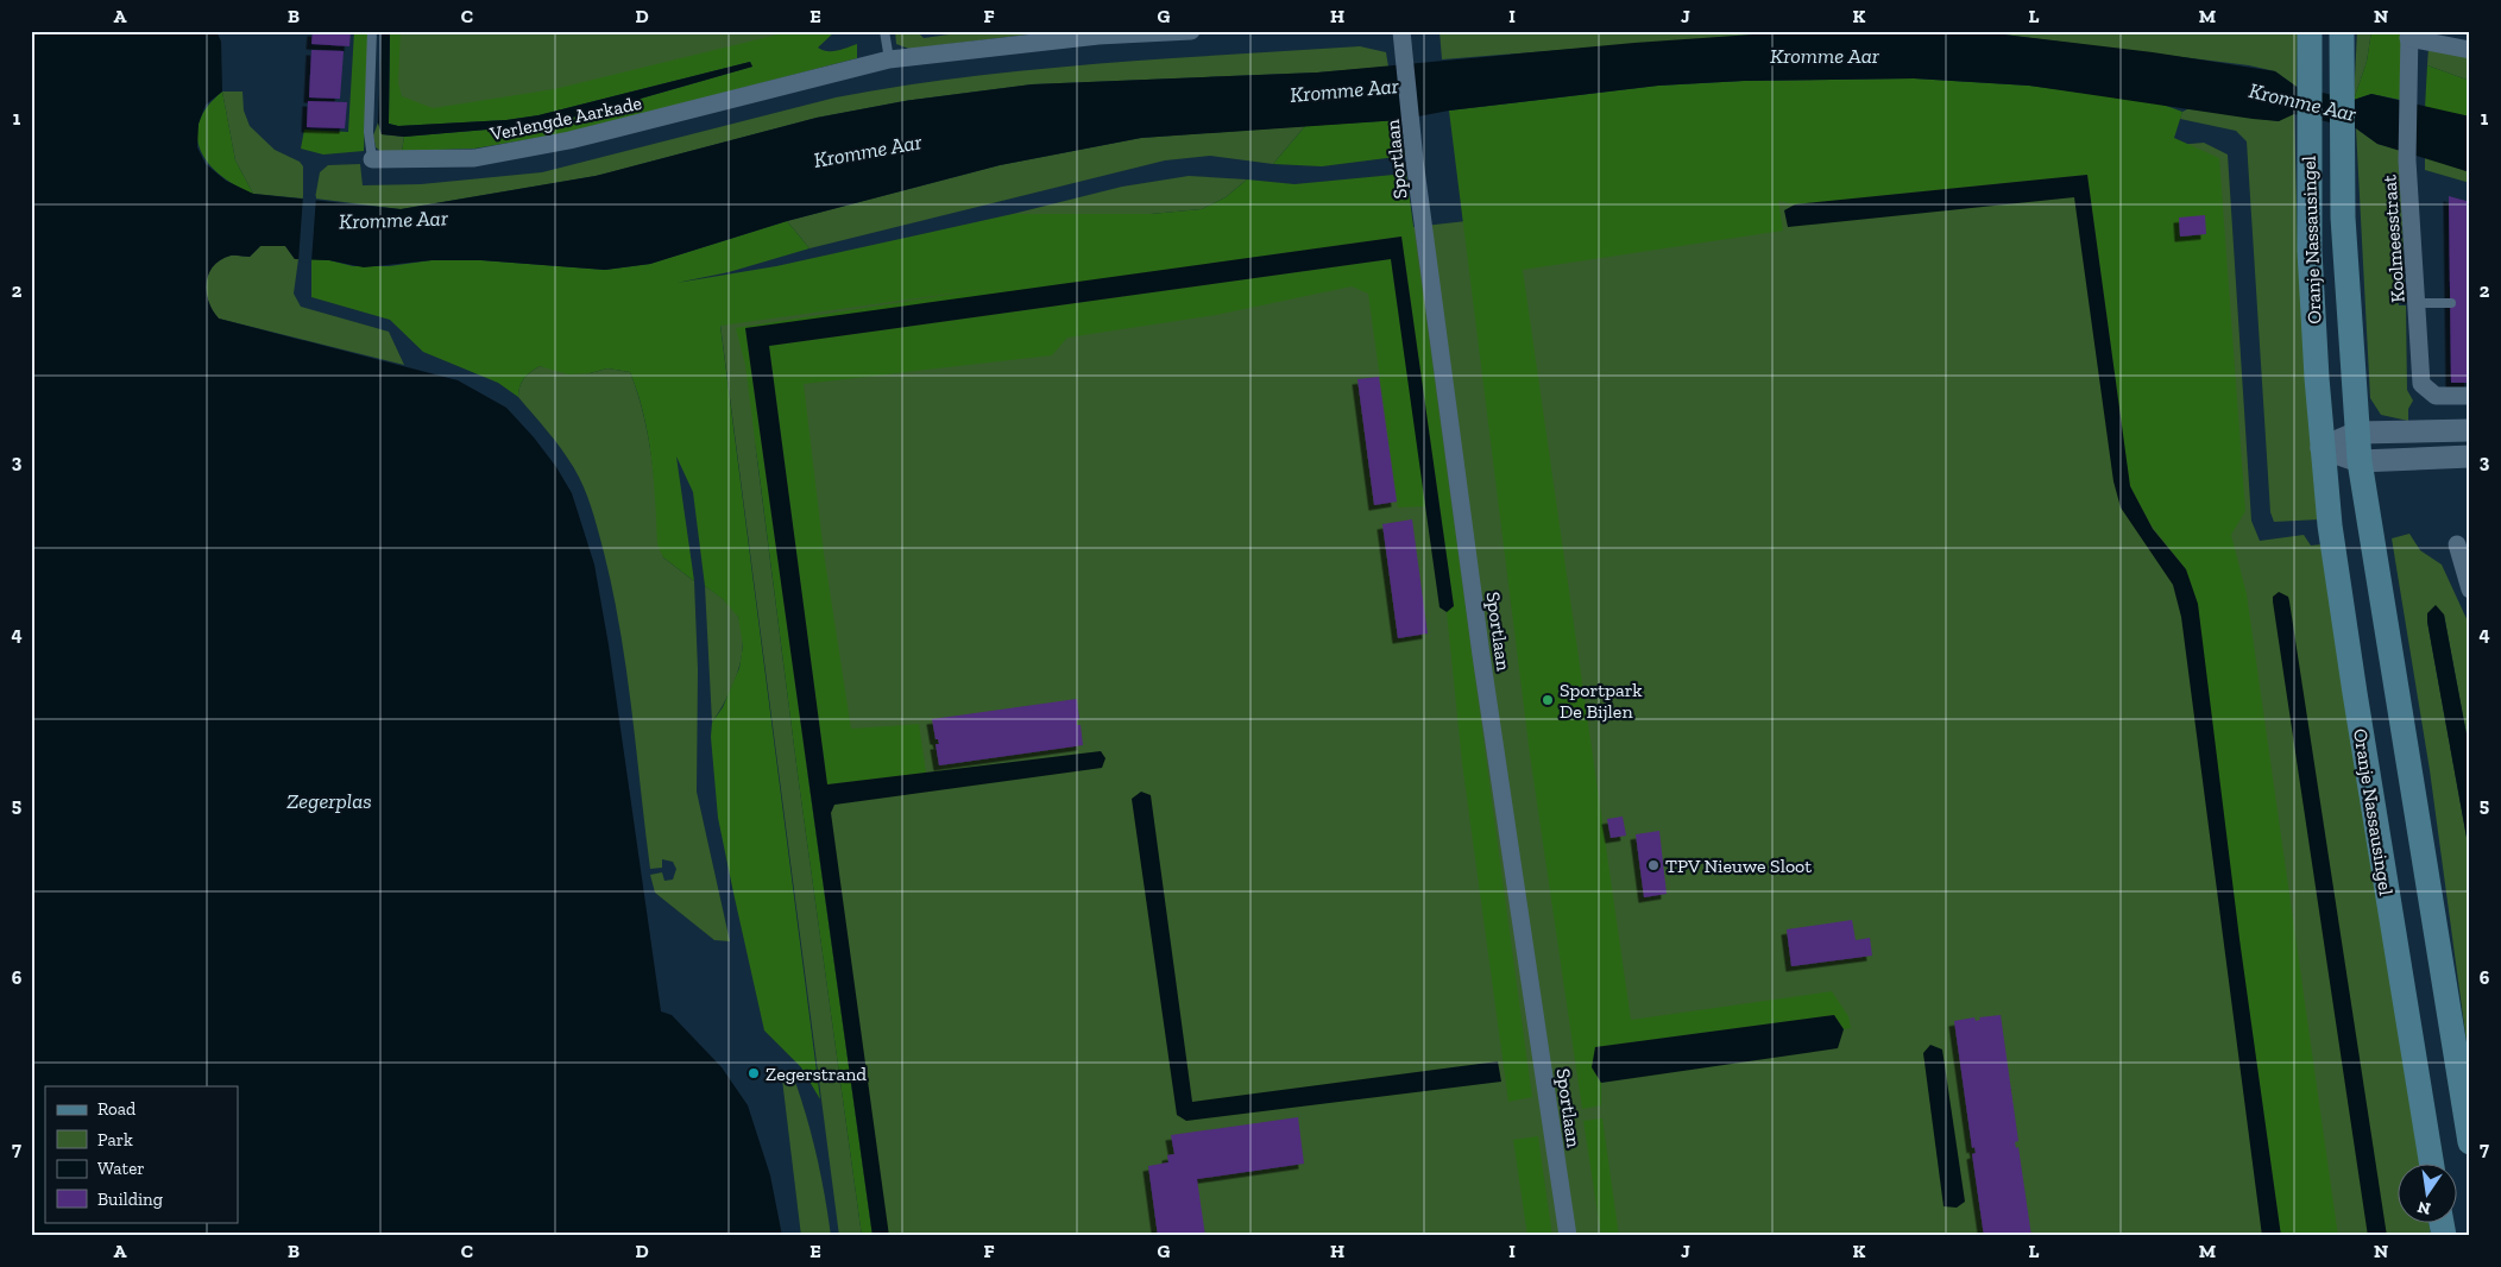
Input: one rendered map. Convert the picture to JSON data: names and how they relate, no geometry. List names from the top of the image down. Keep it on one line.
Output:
{"streets":{"main road":["Oranje Nassausingel"],"street":["Verlengde Aarkade","Sportlaan","Koolmeesstraat"]},"water":["Kromme Aar","Zegerplas"],"places":["Sportpark De Bijlen","TPV Nieuwe Sloot","Zegerstrand"],"legend":["Road","Park","Water","Building"],"north":"bottom","grid":{"columns":["A","B","C","D","E","F","G","H","I","J","K","L","M","N"],"rows":["1","2","3","4","5","6","7"]}}
